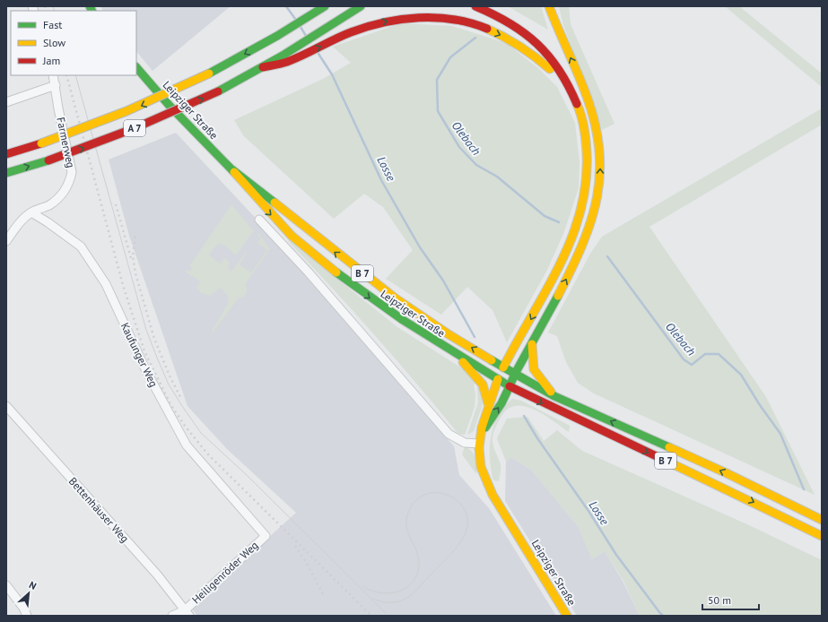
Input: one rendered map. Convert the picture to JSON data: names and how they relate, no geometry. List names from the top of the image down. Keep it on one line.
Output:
{"streets":{"main road":["Leipziger Straße","A 7","B 7"],"street":["Farmerweg","Kaufunger Weg","Bettenhäuser Weg","Heiligenröder Weg"]},"crossings":[["Leipziger Straße","B 7"],["Farmerweg","Kaufunger Weg"],["Kaufunger Weg","Heiligenröder Weg"],["Bettenhäuser Weg","Heiligenröder Weg"]],"water":["Olebach","Losse"],"legend":["Fast","Slow","Jam"],"scale_bar":"50 m","north":"top right"}
